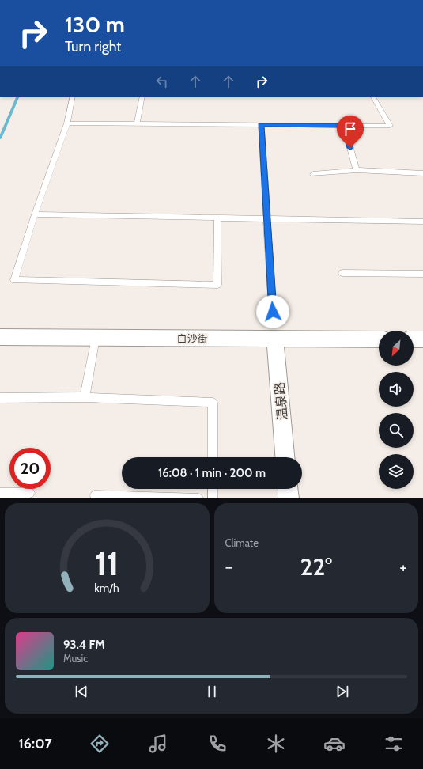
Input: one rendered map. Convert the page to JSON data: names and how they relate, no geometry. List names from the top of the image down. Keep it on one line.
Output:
{"streets":{"street":["白沙街","温泉路"]},"crossings":[["白沙街","温泉路"]],"north":"bottom left","page":{"turn":["130 m","Turn right"],"limit":"20","trip":"16:08 · 1 min · 200 m","tile":"Climate","heat":["−","22°","+"],"song":["93.4 FM","Music"],"tabs":"16:07","gauge":["11","km/h"]}}
